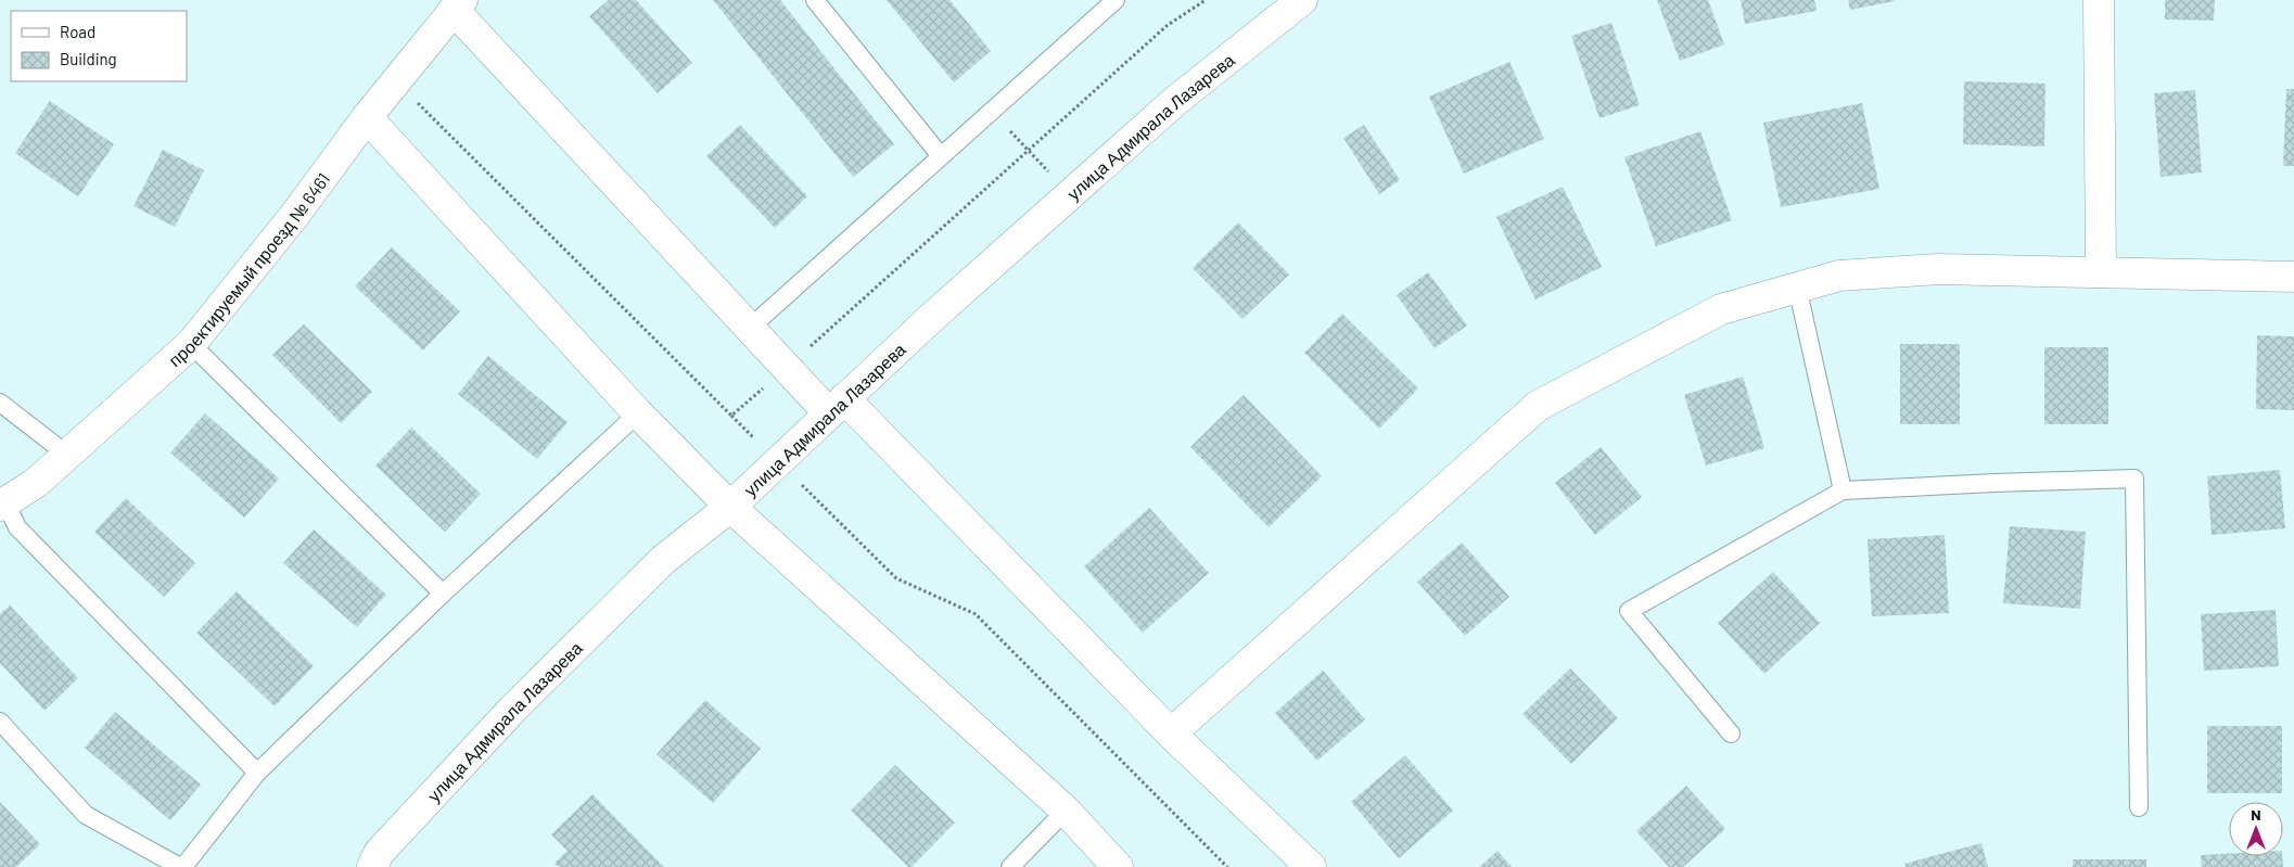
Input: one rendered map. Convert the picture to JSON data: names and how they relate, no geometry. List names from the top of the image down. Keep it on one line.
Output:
{"streets":{"street":["улица Адмирала Лазарева","проектируемый проезд № 6461"]},"legend":["Road","Building"],"north":"top"}
